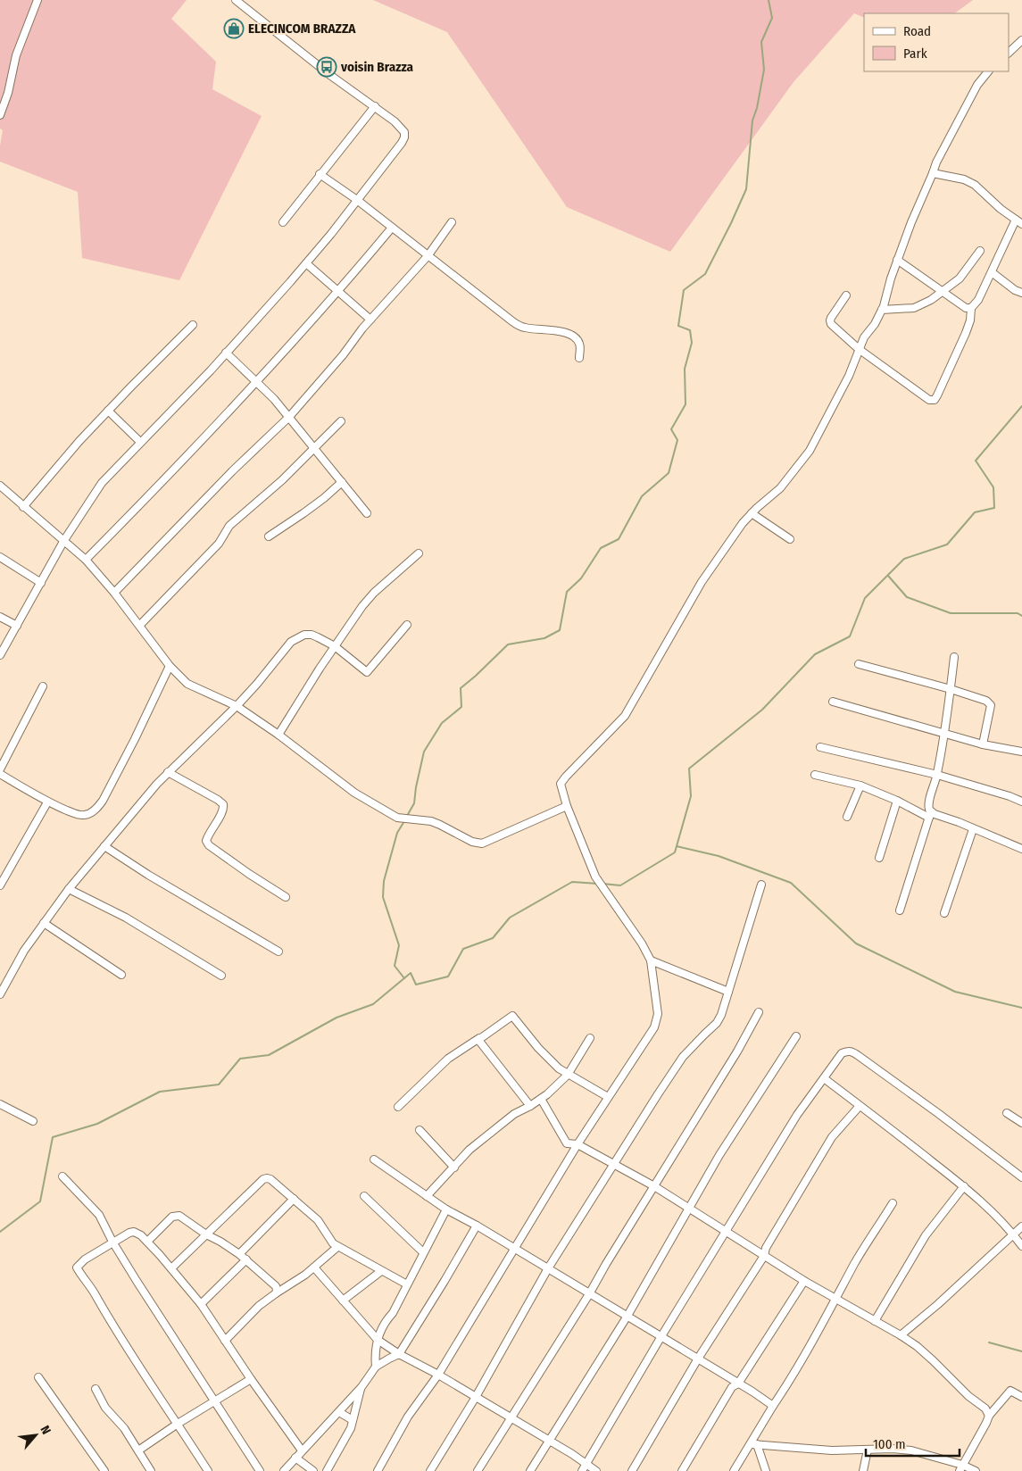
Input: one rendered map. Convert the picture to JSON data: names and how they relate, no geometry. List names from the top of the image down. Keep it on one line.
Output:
{"places":{"shop":["ELECINCOM BRAZZA"],"bus stop":["voisin Brazza"]},"legend":["Road","Park"],"scale_bar":"100 m","north":"top right"}
